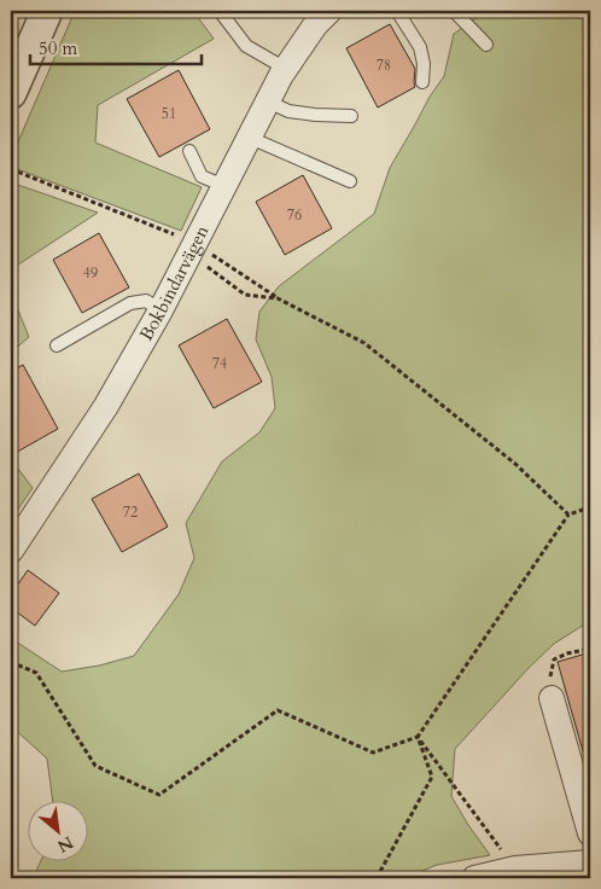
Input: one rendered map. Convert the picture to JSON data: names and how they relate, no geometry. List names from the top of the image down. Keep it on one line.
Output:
{"streets":{"street":["Bokbindarvägen"]},"house_numbers":["78","51","76","49","74","72"],"scale_bar":"50 m","north":"bottom right"}
